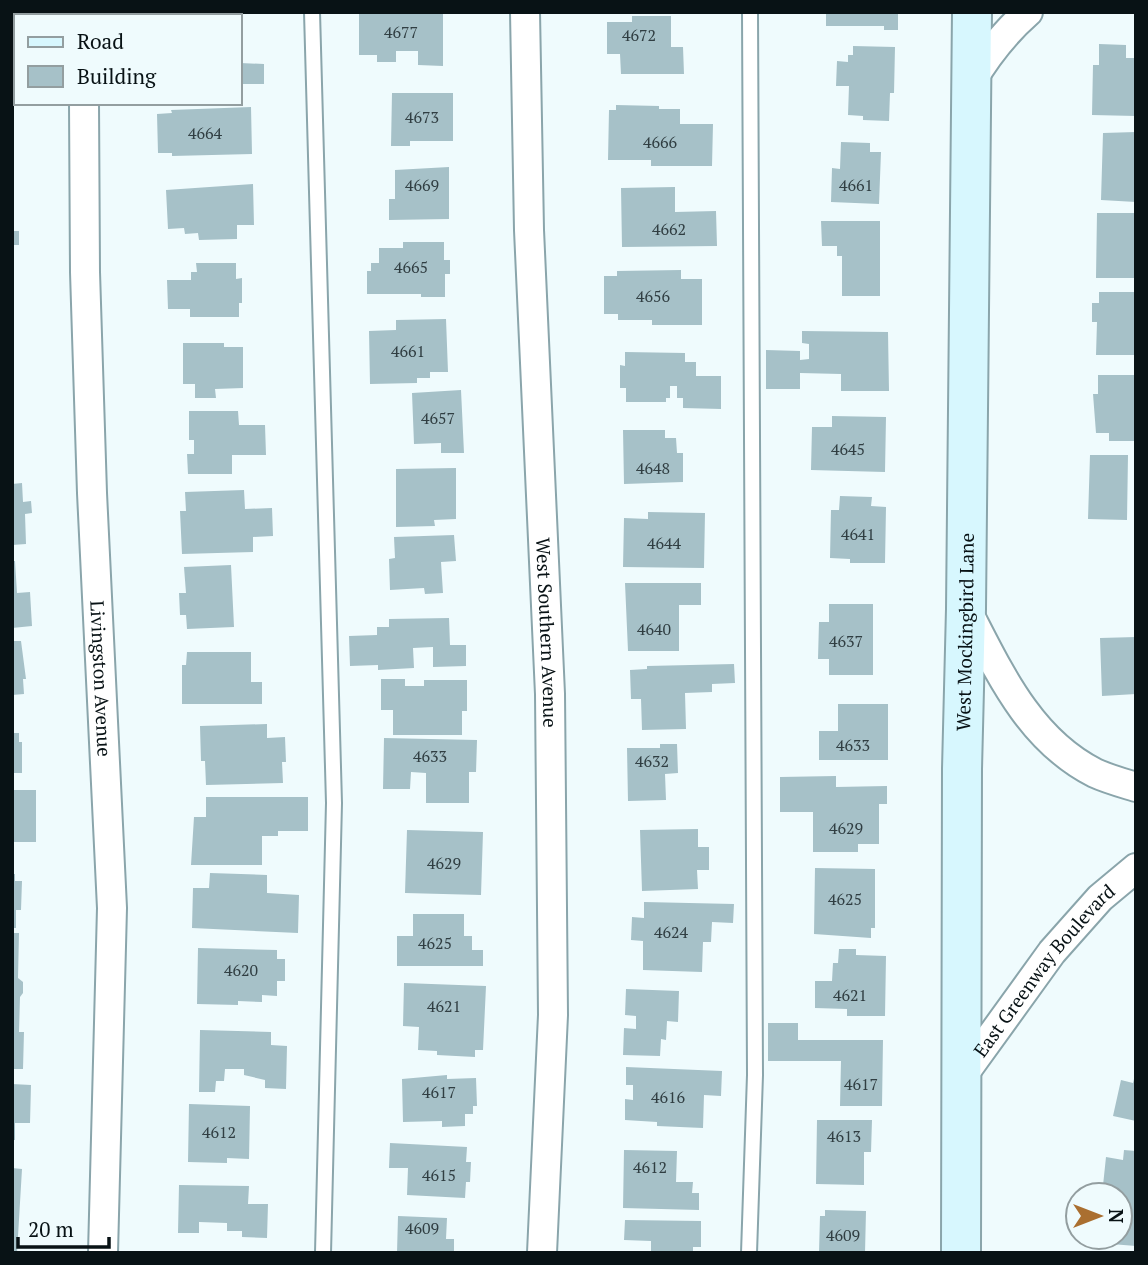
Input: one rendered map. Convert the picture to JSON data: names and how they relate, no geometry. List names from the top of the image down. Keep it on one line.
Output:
{"streets":{"main road":["West Mockingbird Lane"],"street":["West Southern Avenue","Livingston Avenue","East Greenway Boulevard"]},"crossings":[["West Mockingbird Lane","East Greenway Boulevard"]],"house_numbers":["4677","4672","4673","4664","4666","4669","4661","4662","4665","4656","4661","4657","4645","4648","4641","4644","4640","4637","4633","4633","4632","4629","4629","4625","4624","4625","4620","4621","4621","4617","4617","4616","4612","4613","4612","4615","4609","4609"],"legend":["Road","Building"],"scale_bar":"20 m","north":"right"}
